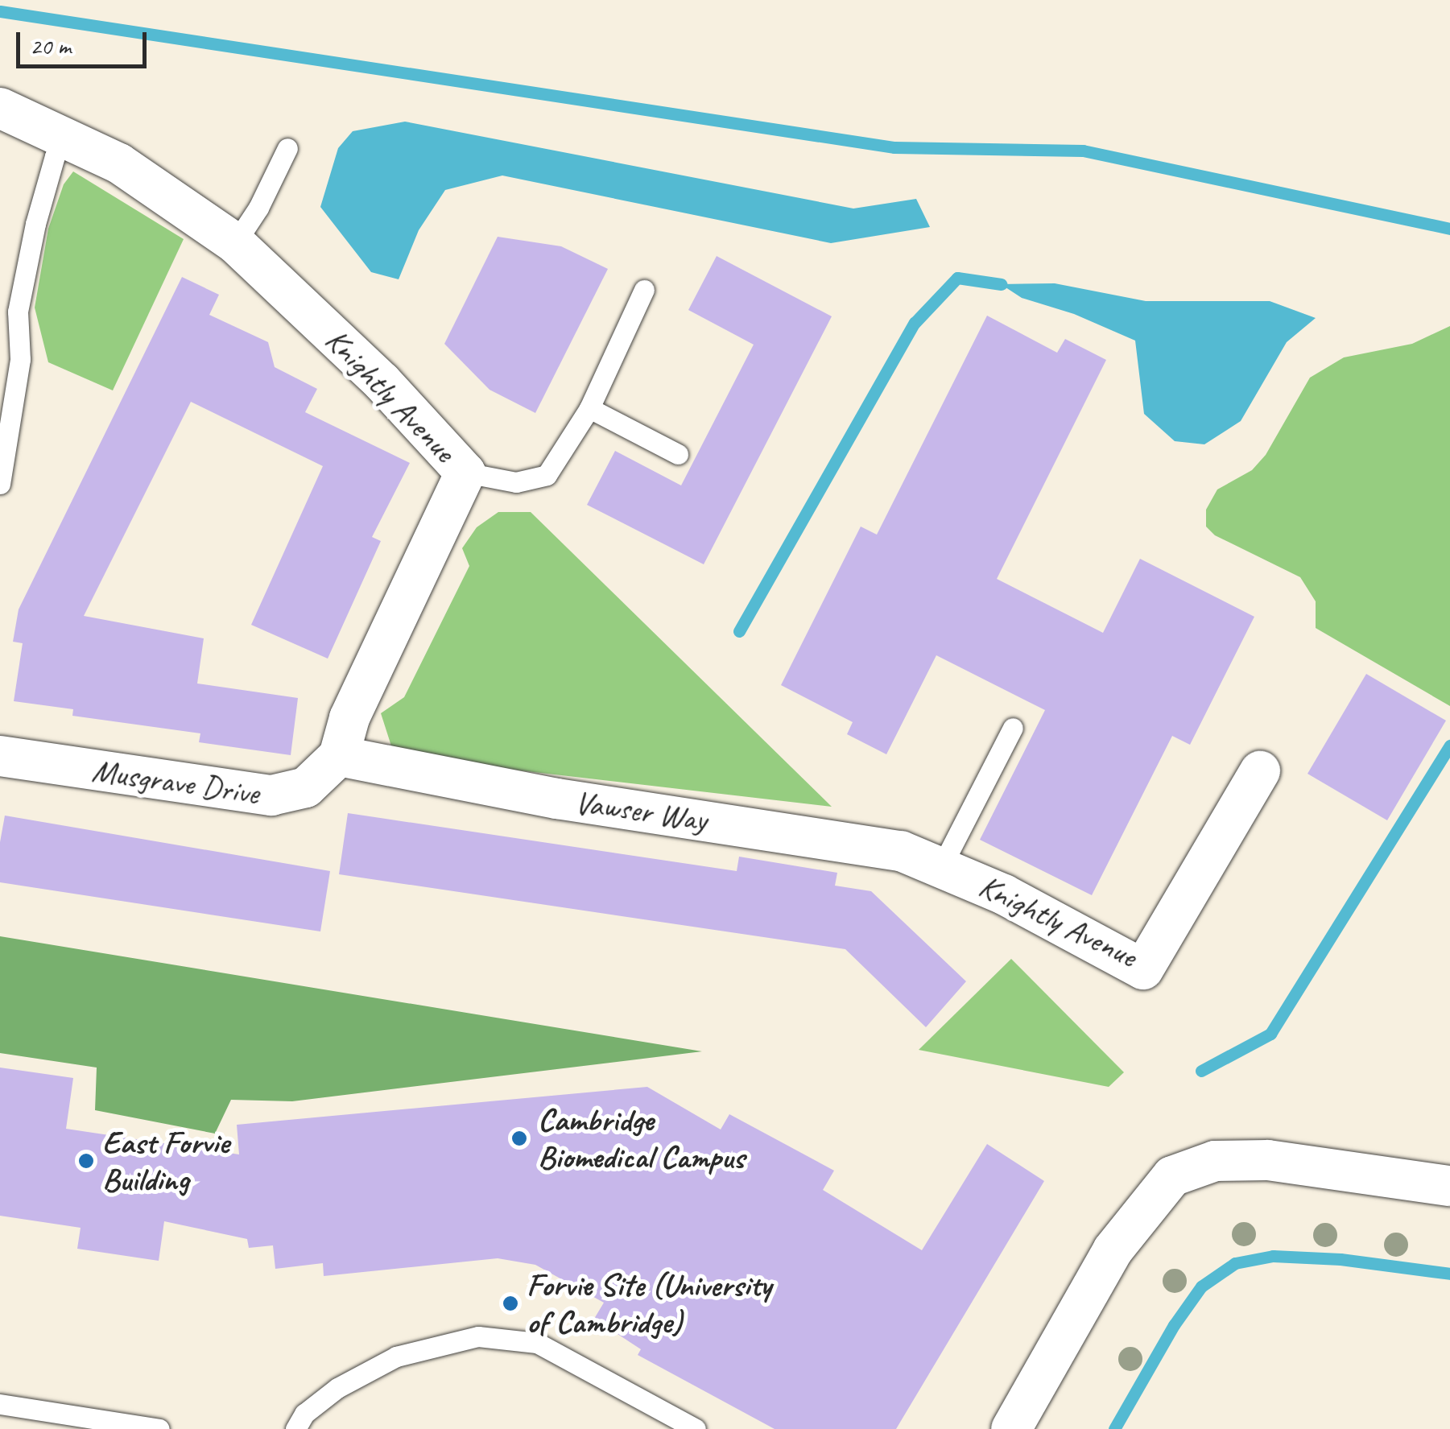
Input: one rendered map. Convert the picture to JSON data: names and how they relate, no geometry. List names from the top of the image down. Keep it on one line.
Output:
{"streets":{"street":["Knightly Avenue","Musgrave Drive","Vawser Way"]},"crossings":[["Knightly Avenue","Musgrave Drive"],["Knightly Avenue","Vawser Way"],["Musgrave Drive","Vawser Way"]],"places":["Cambridge Biomedical Campus","East Forvie Building","Forvie Site (University of Cambridge)"],"scale_bar":"20 m"}
